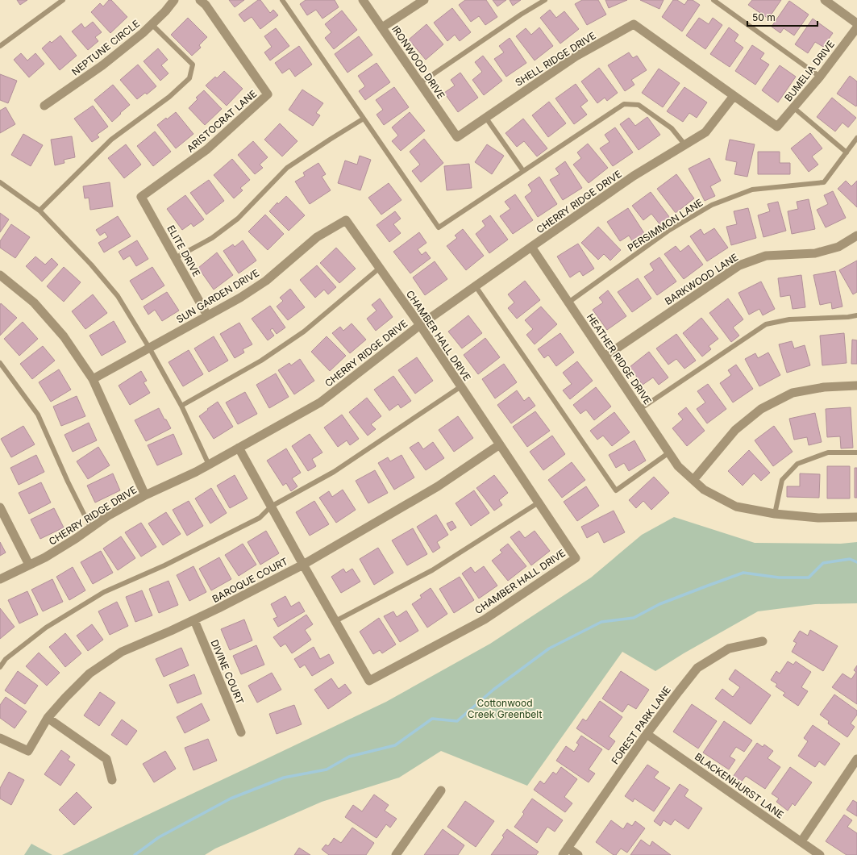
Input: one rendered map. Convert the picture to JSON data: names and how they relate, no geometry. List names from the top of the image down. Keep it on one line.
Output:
{"streets":{"street":["NEPTUNE CIRCLE","SHELL RIDGE DRIVE","IRONWOOD DRIVE","BUMELIA DRIVE","ARISTOCRAT LANE","CHERRY RIDGE DRIVE","ELITE DRIVE","BARKWOOD LANE","SUN GARDEN DRIVE","CHAMBER HALL DRIVE","HEATHER RIDGE DRIVE","BAROQUE COURT","DIVINE COURT","FOREST PARK LANE","BLACKENHURST LANE"],"lane":["PERSIMMON LANE"]},"crossings":[["SHELL RIDGE DRIVE","IRONWOOD DRIVE"],["SHELL RIDGE DRIVE","BUMELIA DRIVE"],["SHELL RIDGE DRIVE","CHERRY RIDGE DRIVE"],["ARISTOCRAT LANE","ELITE DRIVE"],["CHERRY RIDGE DRIVE","CHAMBER HALL DRIVE"],["CHERRY RIDGE DRIVE","HEATHER RIDGE DRIVE"],["PERSIMMON LANE","HEATHER RIDGE DRIVE"],["ELITE DRIVE","SUN GARDEN DRIVE"],["BARKWOOD LANE","HEATHER RIDGE DRIVE"],["SUN GARDEN DRIVE","CHAMBER HALL DRIVE"],["CHAMBER HALL DRIVE","BAROQUE COURT"],["BAROQUE COURT","DIVINE COURT"],["FOREST PARK LANE","BLACKENHURST LANE"]],"parks":["Cottonwood Creek Greenbelt"],"scale_bar":"50 m"}
